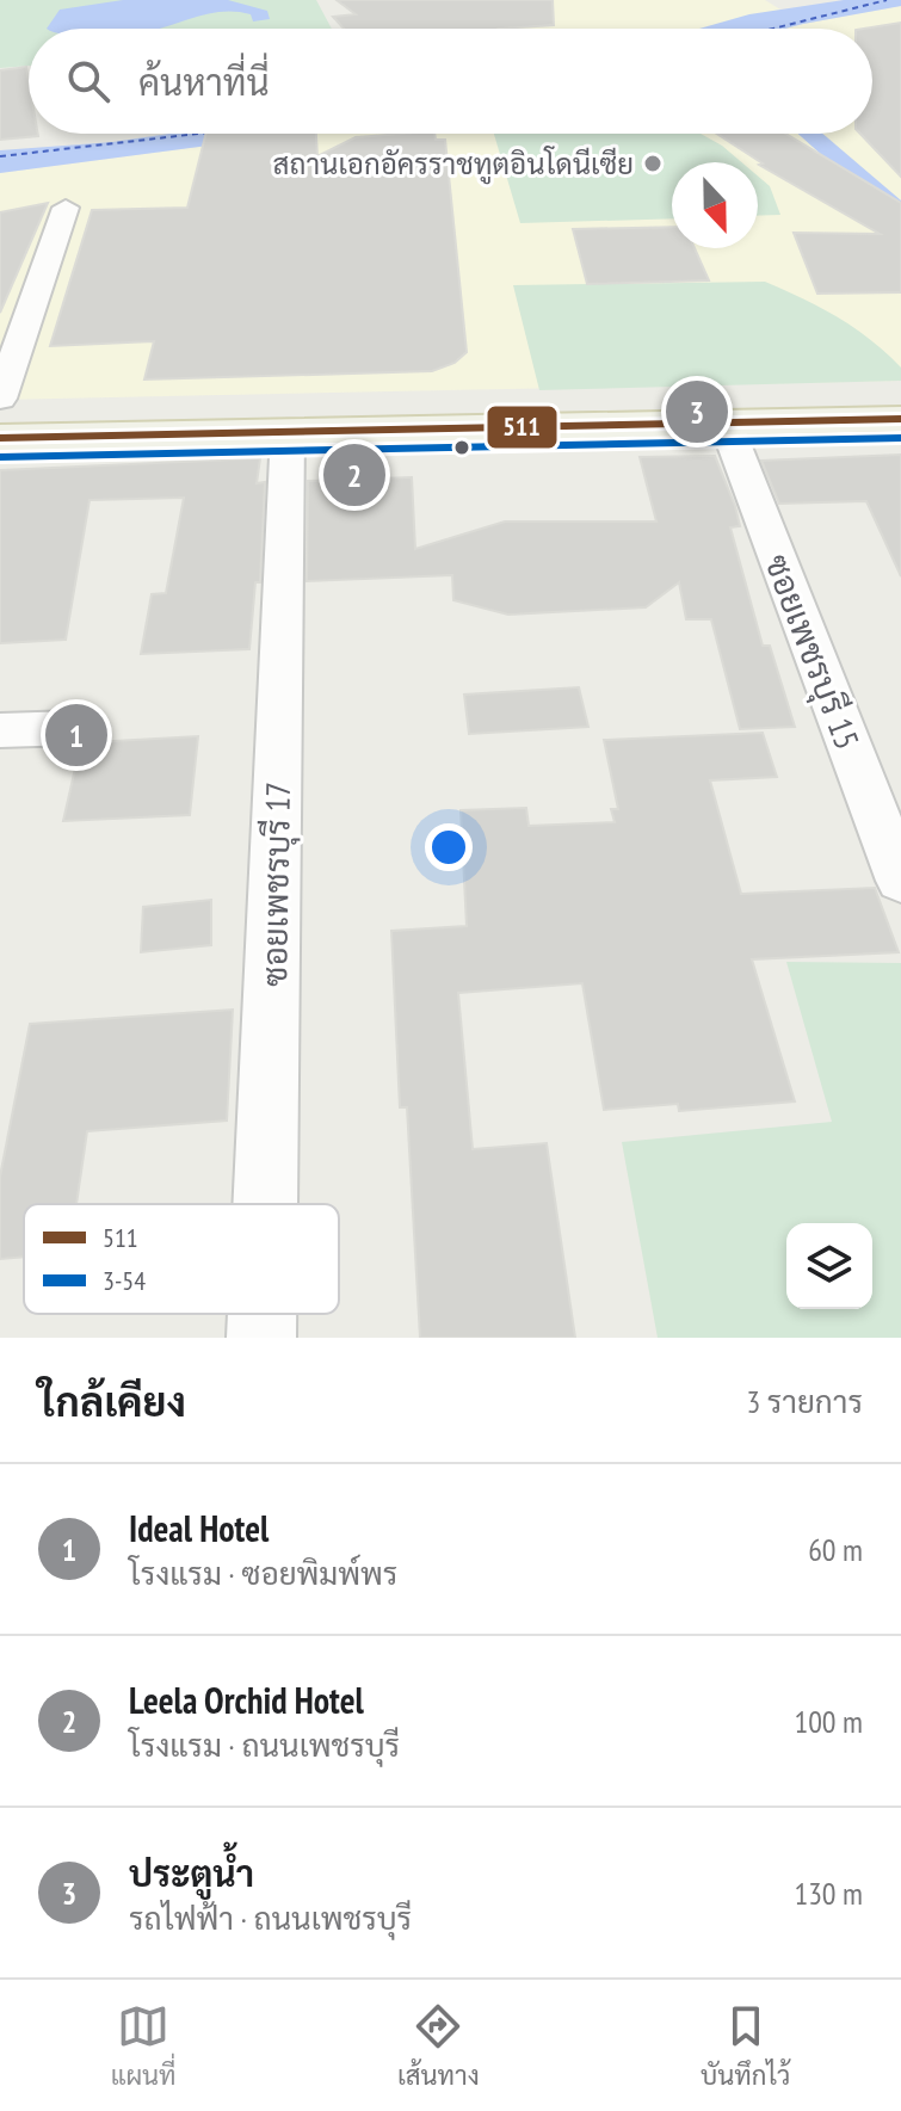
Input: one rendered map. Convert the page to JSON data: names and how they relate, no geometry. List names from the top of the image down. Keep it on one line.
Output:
{"streets":{"street":["ซอยเพชรบุรี 15","ซอยเพชรบุรี 17"]},"places":["สถานเอกอัครราชทูตอินโดนีเซีย"],"lines":["transit line 511","transit line 3-54"],"legend":["511","3-54"],"north":"bottom","page":{"search":"ค้นหาที่นี่","pins":["3","2","1"],"heading":["ใกล้เคียง","3 รายการ"],"list":[{"mark":"1","name":"Ideal Hotel","note":"โรงแรม · ซอยพิมพ์พร","value":"60 m"},{"mark":"2","name":"Leela Orchid Hotel","note":"โรงแรม · ถนนเพชรบุรี","value":"100 m"},{"mark":"3","name":"ประตูน้ำ","note":"รถไฟฟ้า · ถนนเพชรบุรี","value":"130 m"}],"nav":["แผนที่","เส้นทาง","บันทึกไว้"]}}
